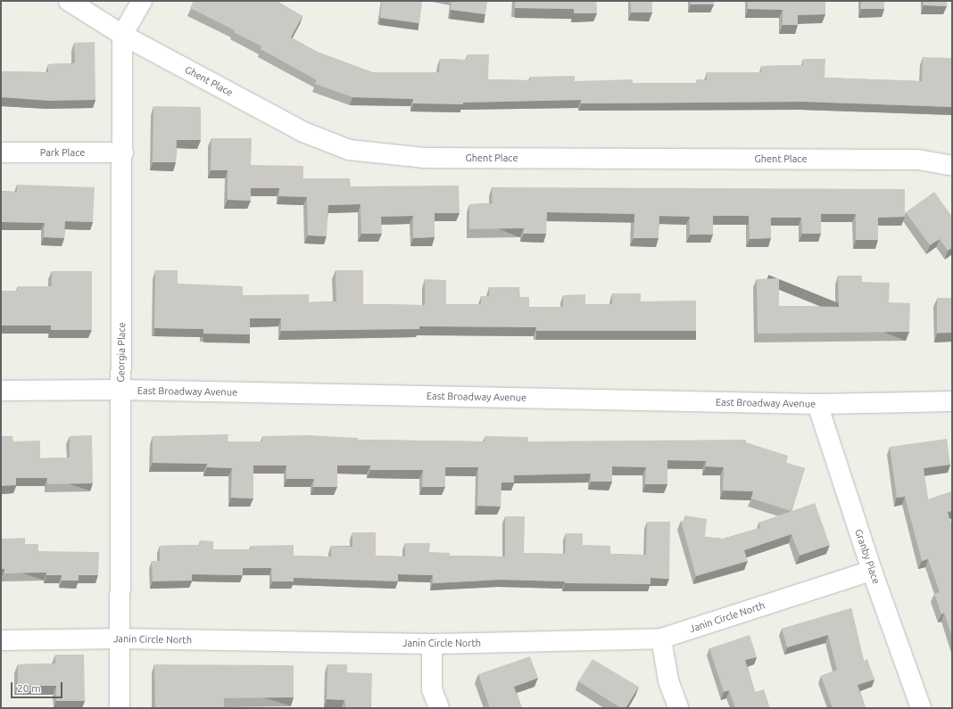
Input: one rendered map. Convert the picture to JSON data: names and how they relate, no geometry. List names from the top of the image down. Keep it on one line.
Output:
{"streets":{"street":["Ghent Place","Park Place","Georgia Place","East Broadway Avenue","Granby Place","Janin Circle North"]},"crossings":[["Ghent Place","Georgia Place"],["Park Place","Georgia Place"],["Georgia Place","East Broadway Avenue"],["Georgia Place","Janin Circle North"],["East Broadway Avenue","Granby Place"],["Granby Place","Janin Circle North"]],"scale_bar":"20 m"}
